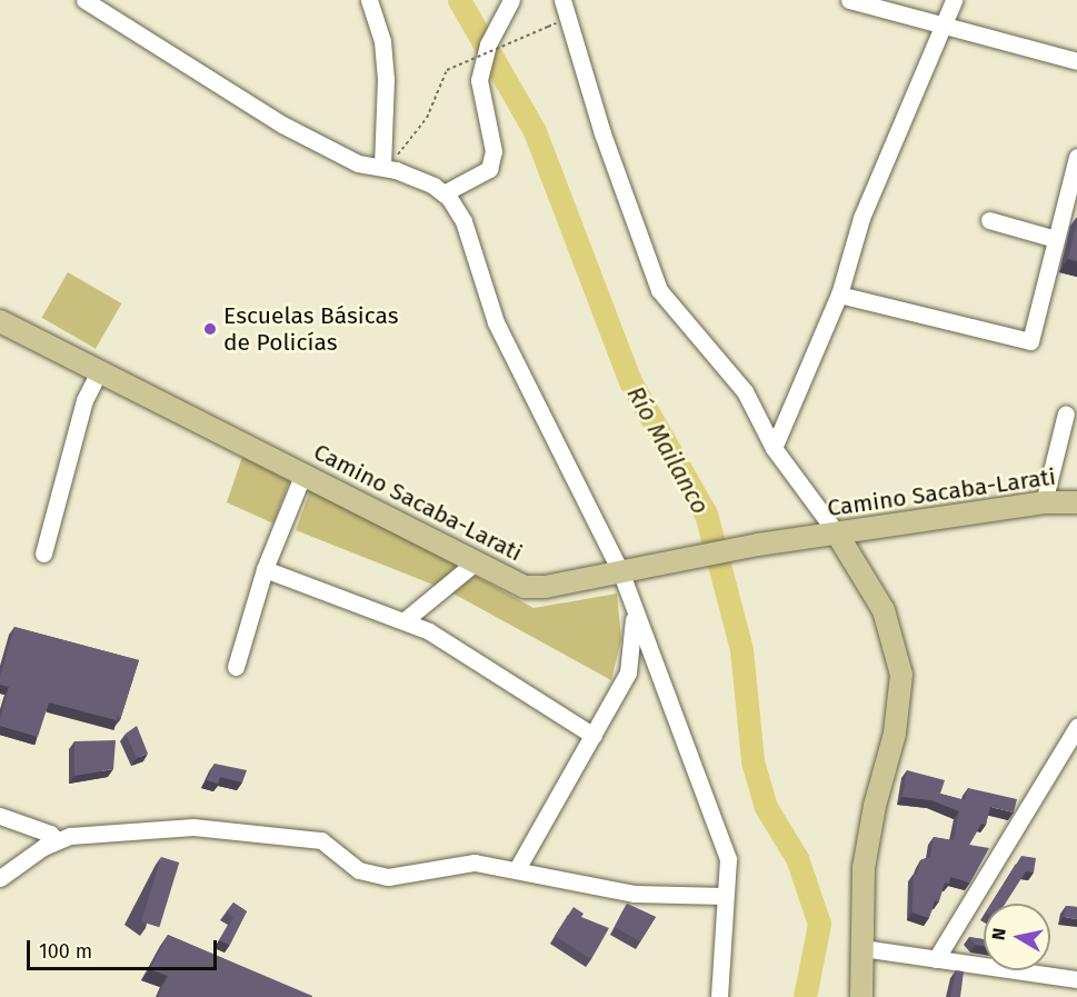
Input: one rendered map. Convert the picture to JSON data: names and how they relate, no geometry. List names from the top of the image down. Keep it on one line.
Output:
{"streets":{"main road":["Camino Sacaba-Larati"]},"water":["Río Mailanco"],"places":["Escuelas Básicas de Policías"],"scale_bar":"100 m","north":"left"}
